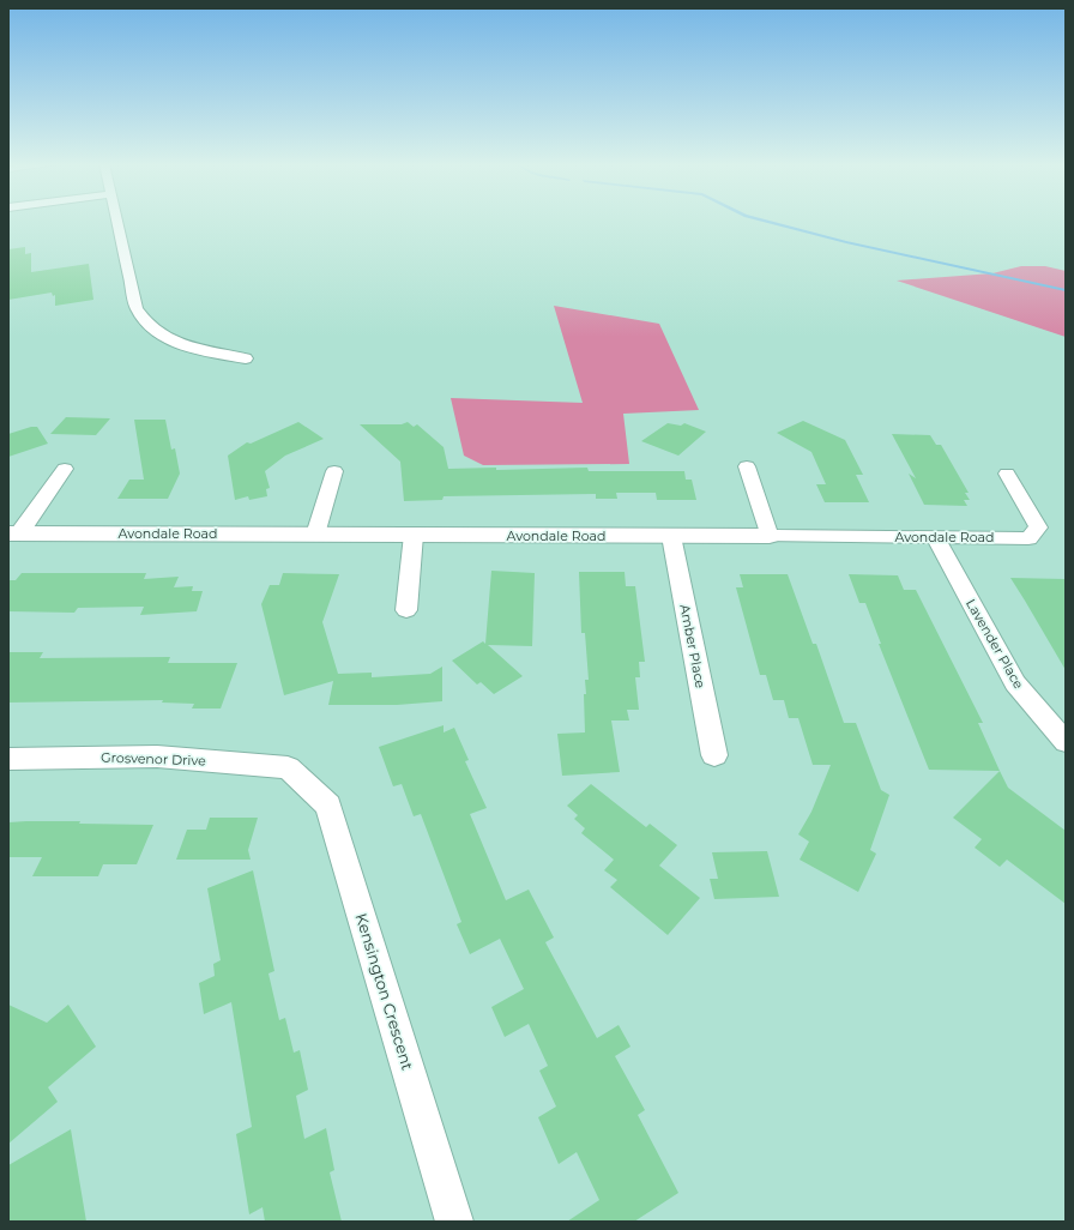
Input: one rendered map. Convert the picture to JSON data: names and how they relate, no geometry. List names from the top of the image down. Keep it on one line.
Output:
{"streets":{"street":["Avondale Road","Lavender Place","Amber Place","Grosvenor Drive","Kensington Crescent"]},"crossings":[["Avondale Road","Lavender Place"],["Avondale Road","Amber Place"],["Grosvenor Drive","Kensington Crescent"]]}
